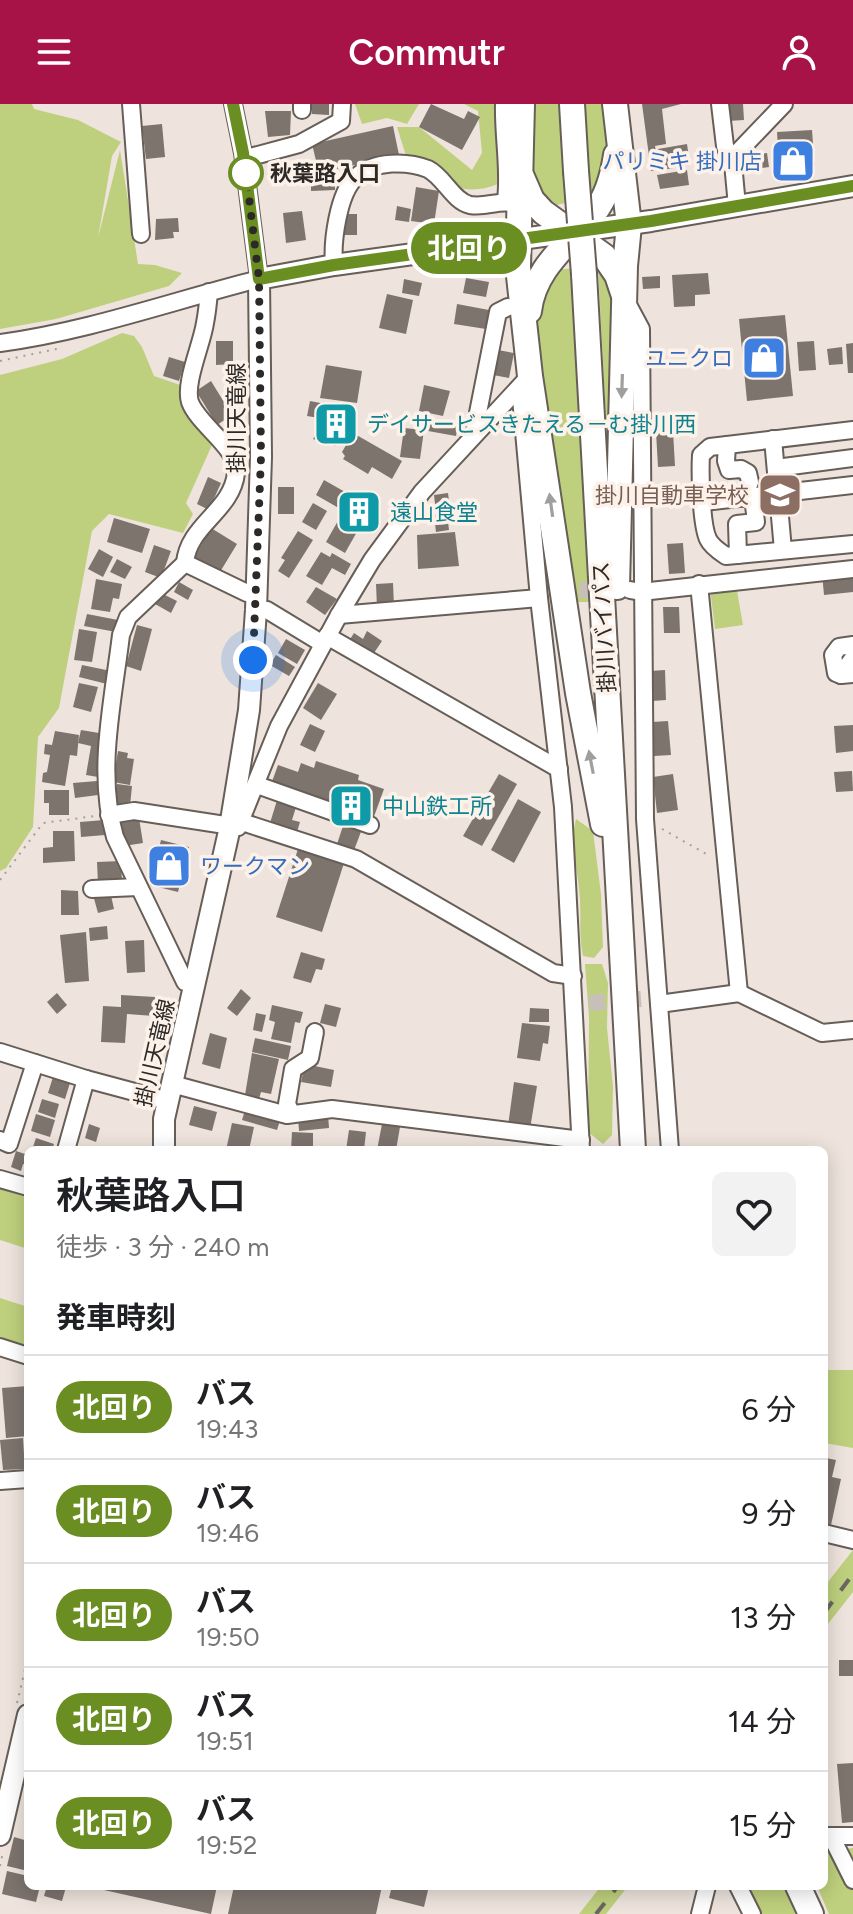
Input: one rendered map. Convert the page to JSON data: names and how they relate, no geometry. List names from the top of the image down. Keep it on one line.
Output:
{"streets":{"highway":["掛川バイパス"],"main road":["掛川天竜線"]},"places":{"shop":["パリミキ 掛川店","ユニクロ","ワークマン"],"other":["秋葉路入口"],"building":["デイサービスきたえる－む掛川西","遠山食堂","中山鉄工所"],"school or university":["掛川自動車学校"]},"lines":["bus line 北回り"],"page":{"header":"Commutr","on_map":"北回り","heading":[["秋葉路入口","徒歩 · 3 分 · 240 m"],"発車時刻"],"list":[{"mark":"北回り","name":"バス","note":"19:43","value":"6 分"},{"mark":"北回り","name":"バス","note":"19:46","value":"9 分"},{"mark":"北回り","name":"バス","note":"19:50","value":"13 分"},{"mark":"北回り","name":"バス","note":"19:51","value":"14 分"},{"mark":"北回り","name":"バス","note":"19:52","value":"15 分"}]}}
